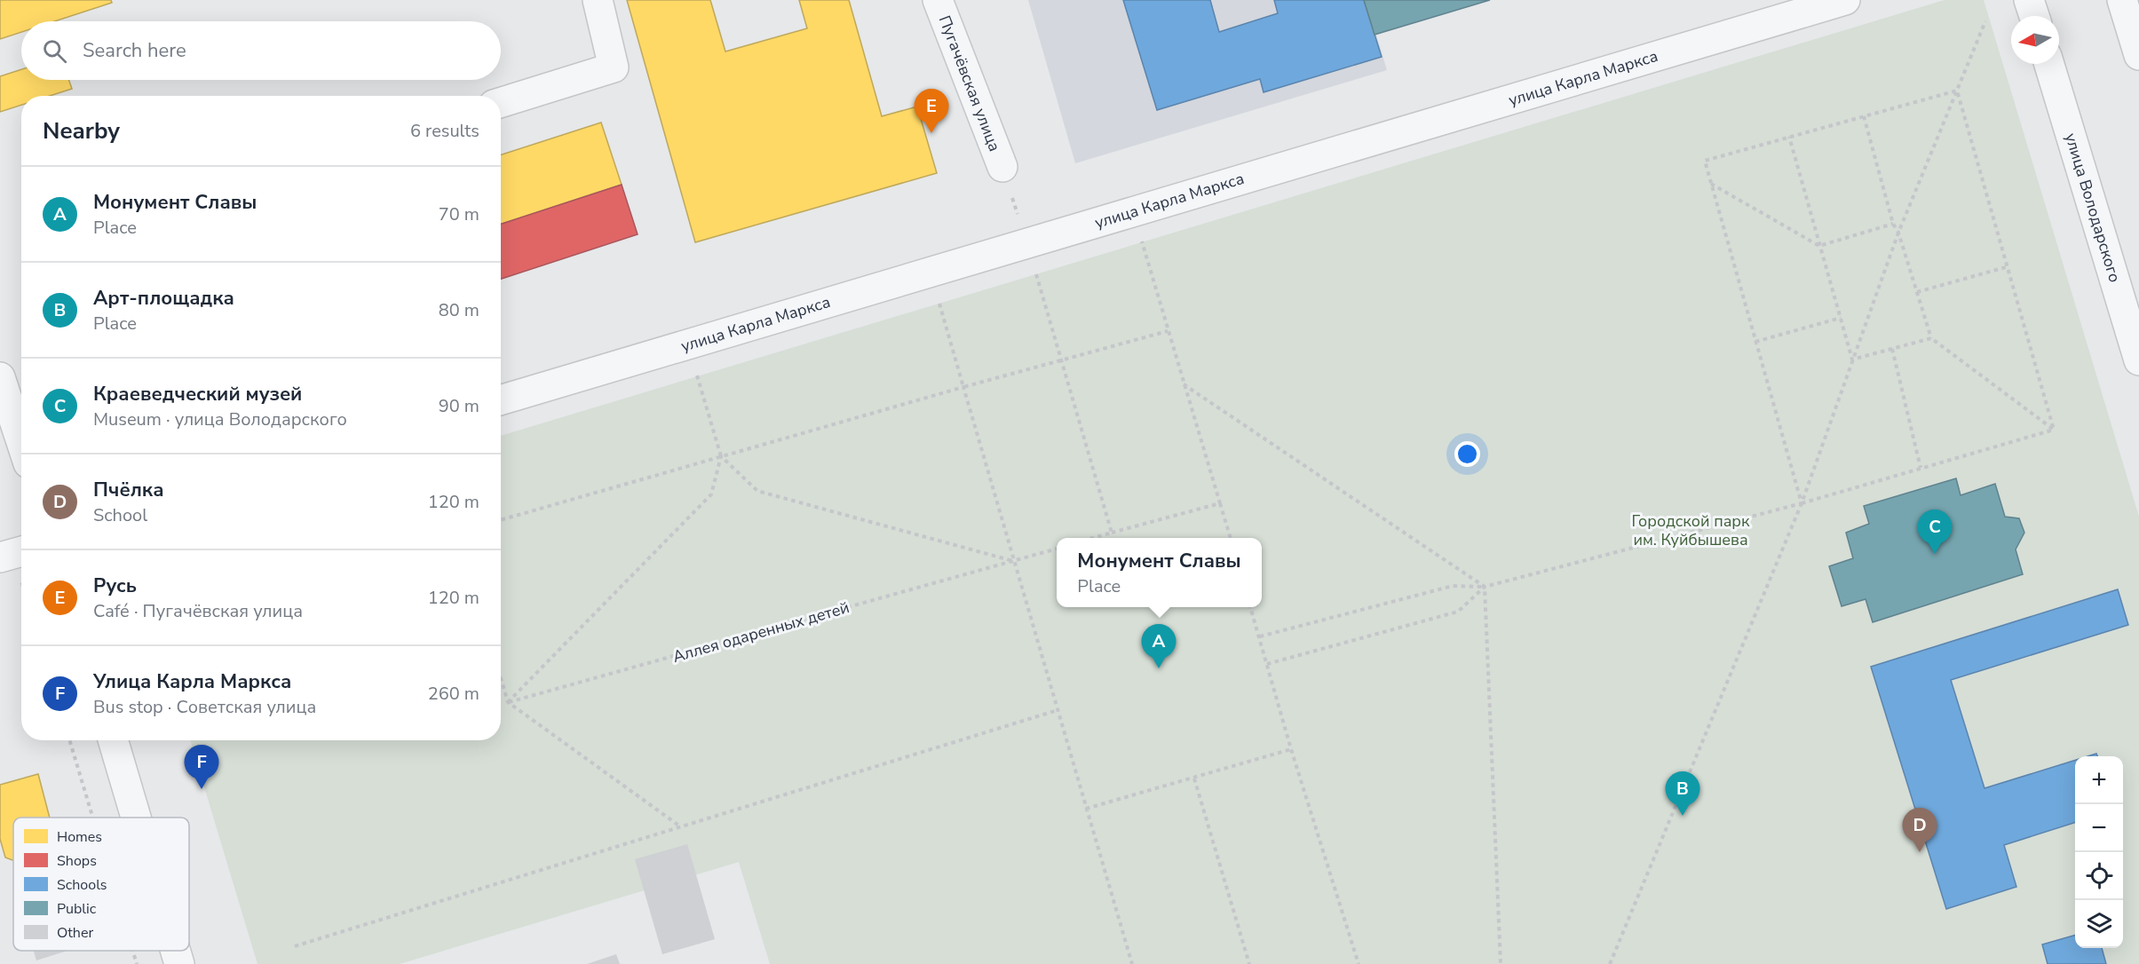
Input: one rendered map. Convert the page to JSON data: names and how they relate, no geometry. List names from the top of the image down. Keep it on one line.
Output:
{"streets":{"street":["улица Карла Маркса","Пугачёвская улица","улица Володарского"],"path":["Аллея одаренных детей"]},"parks":["Городской парк им. Куйбышева"],"legend":["Homes","Shops","Schools","Public","Other"],"north":"left","page":{"search":"Search here","pins":["E","C","A","F","B","D"],"heading":["Nearby","6 results"],"list":[{"mark":"A","name":"Монумент Славы","note":"Place","value":"70 m"},{"mark":"B","name":"Арт-площадка","note":"Place","value":"80 m"},{"mark":"C","name":"Краеведческий музей","note":"Museum · улица Володарского","value":"90 m"},{"mark":"D","name":"Пчёлка","note":"School","value":"120 m"},{"mark":"E","name":"Русь","note":"Café · Пугачёвская улица","value":"120 m"},{"mark":"F","name":"Улица Карла Маркса","note":"Bus stop · Советская улица","value":"260 m"}],"popup":["Монумент Славы","Place"],"map_buttons":["+","−"]}}
